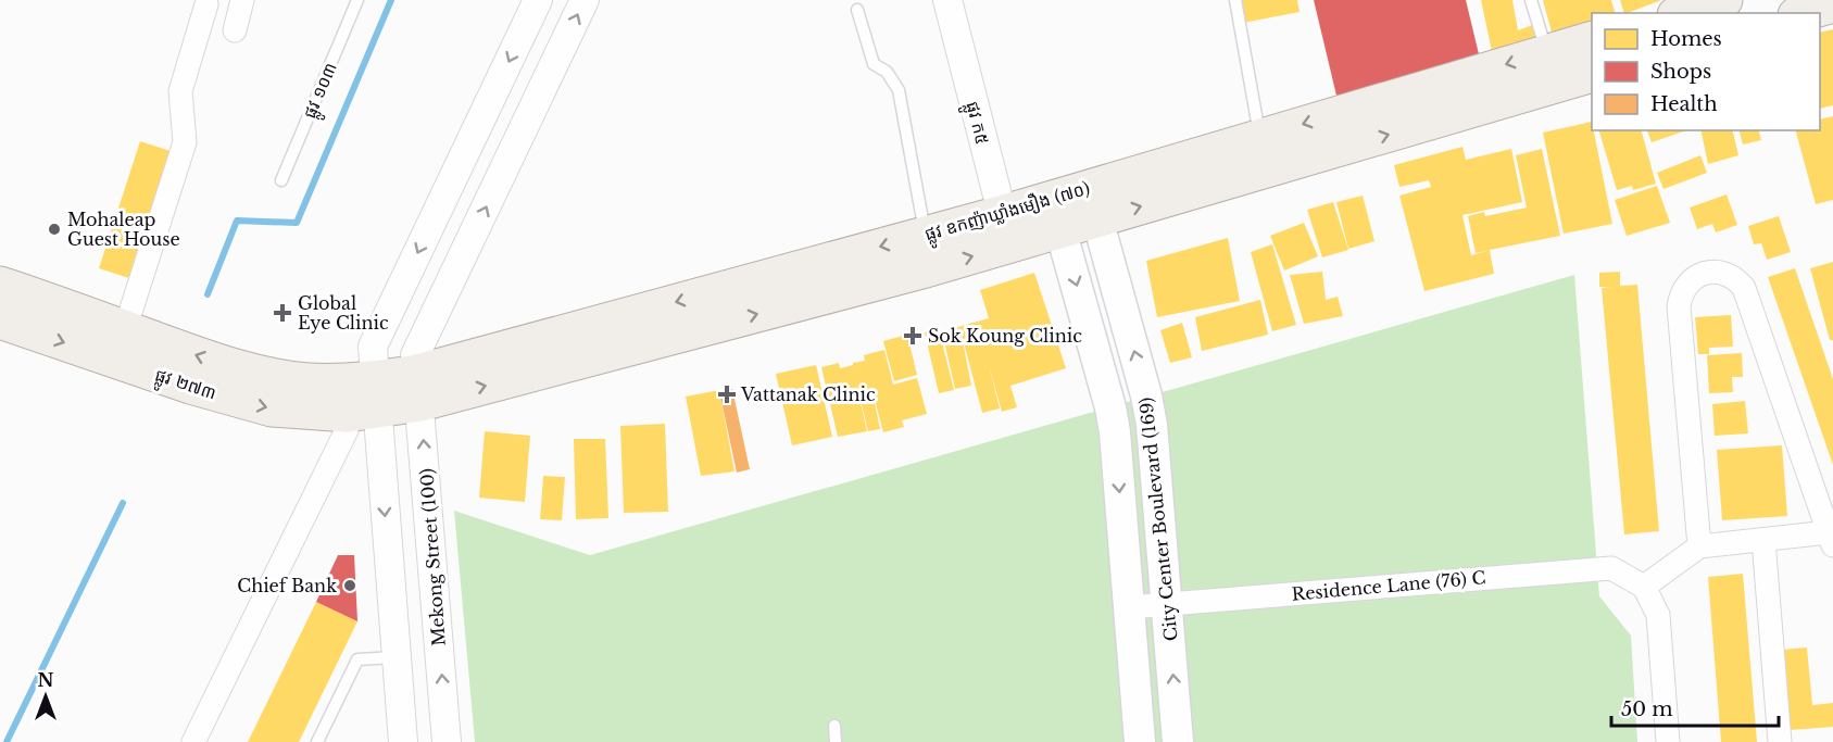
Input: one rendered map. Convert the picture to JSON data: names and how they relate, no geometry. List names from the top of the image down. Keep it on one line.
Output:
{"streets":{"main road":["ផ្លូវ ឧកញ៉ាឃ្លាំងមឿង (៧០)","ផ្លូវ ២៧៣","City Center Boulevard (169)"],"street":["ផ្លូវ ក៥","Mekong Street (100)","Residence Lane (76) C"],"lane":["ផ្លូវ ១០៣"]},"crossings":[["ផ្លូវ ក៥","ផ្លូវ ឧកញ៉ាឃ្លាំងមឿង (៧០)"],["ផ្លូវ ឧកញ៉ាឃ្លាំងមឿង (៧០)","City Center Boulevard (169)"],["ផ្លូវ ឧកញ៉ាឃ្លាំងមឿង (៧០)","Mekong Street (100)"],["City Center Boulevard (169)","Residence Lane (76) C"]],"places":{"other":["Mohaleap Guest House","Chief Bank"],"health":["Global Eye Clinic","Sok Koung Clinic","Vattanak Clinic"]},"legend":["Homes","Shops","Health"],"scale_bar":"50 m","north":"top"}
